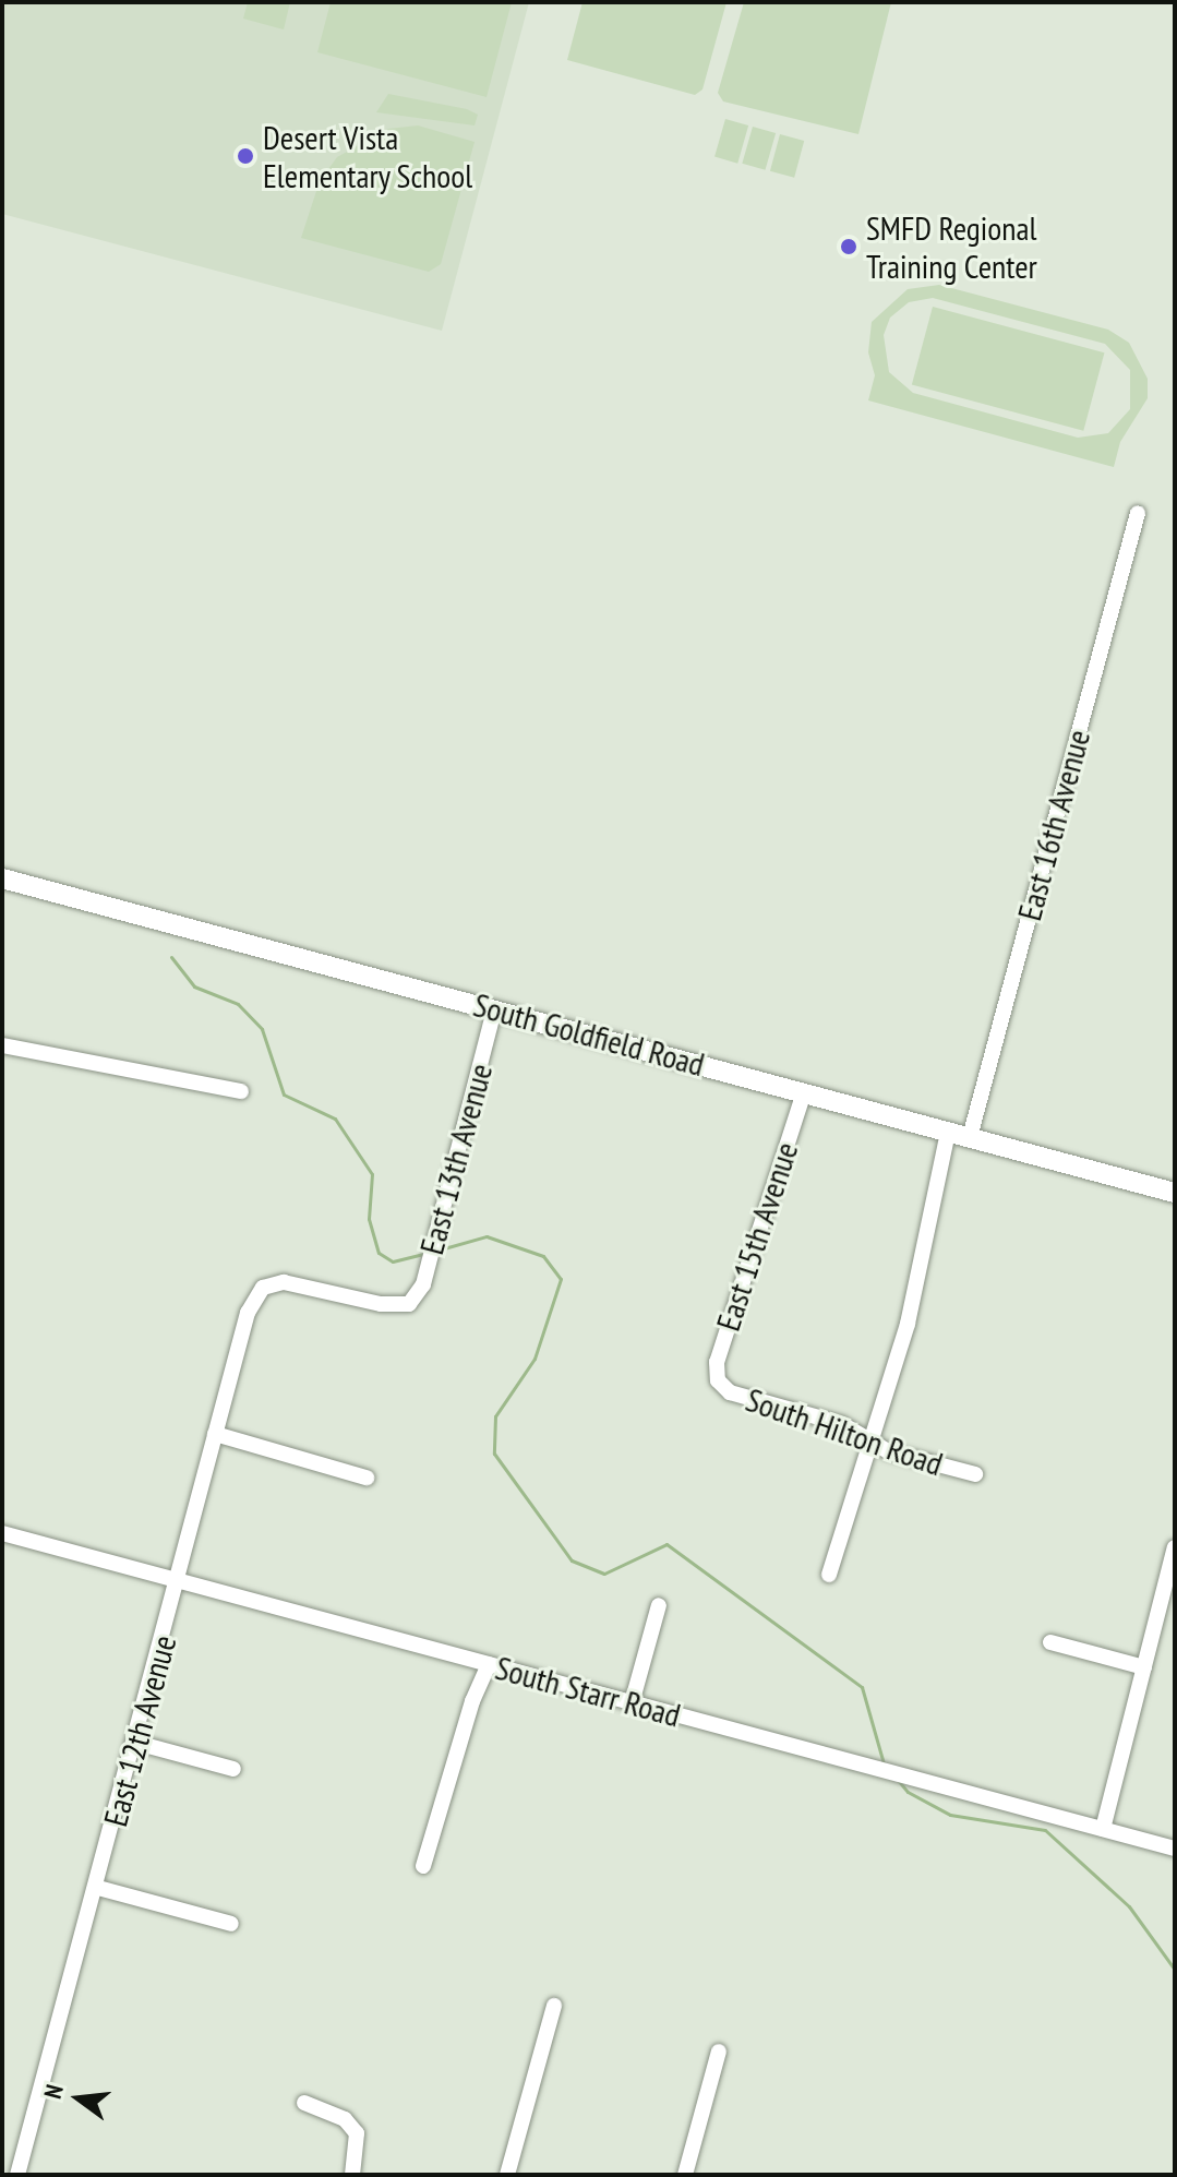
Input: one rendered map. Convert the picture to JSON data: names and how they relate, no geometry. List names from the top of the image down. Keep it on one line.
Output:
{"streets":{"main road":["South Goldfield Road"],"street":["East 16th Avenue","East 13th Avenue","East 15th Avenue","South Hilton Road","South Starr Road","East 12th Avenue"]},"crossings":[["East 16th Avenue","South Goldfield Road"],["South Goldfield Road","East 13th Avenue"],["South Goldfield Road","East 15th Avenue"],["East 13th Avenue","East 12th Avenue"],["East 15th Avenue","South Hilton Road"],["South Starr Road","East 12th Avenue"]],"places":["Desert Vista Elementary School","SMFD Regional Training Center"],"north":"left"}
